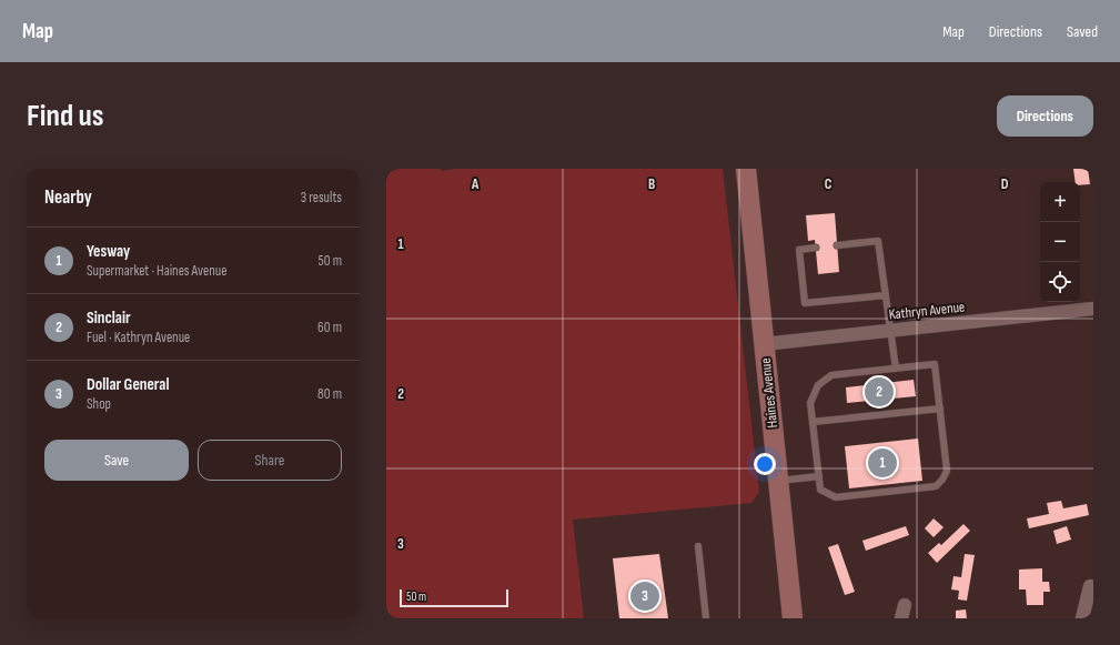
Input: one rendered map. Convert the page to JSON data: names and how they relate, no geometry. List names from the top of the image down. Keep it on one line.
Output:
{"streets":{"main road":["Haines Avenue"],"street":["Kathryn Avenue"]},"crossings":[["Kathryn Avenue","Haines Avenue"]],"scale_bar":"50 m","page":{"header":"Map","nav":["Map","Directions","Saved"],"buttons":["Directions",["Save","Share"]],"title":"Find us","heading":["Nearby","3 results"],"map_buttons":["+","−"],"list":[{"mark":"1","name":"Yesway","note":"Supermarket · Haines Avenue","value":"50 m"},{"mark":"2","name":"Sinclair","note":"Fuel · Kathryn Avenue","value":"60 m"},{"mark":"3","name":"Dollar General","note":"Shop","value":"80 m"}],"pins":["2","1","3"],"scale":"50 m"},"grid":{"columns":["A","B","C","D"],"rows":["1","2","3"]}}
